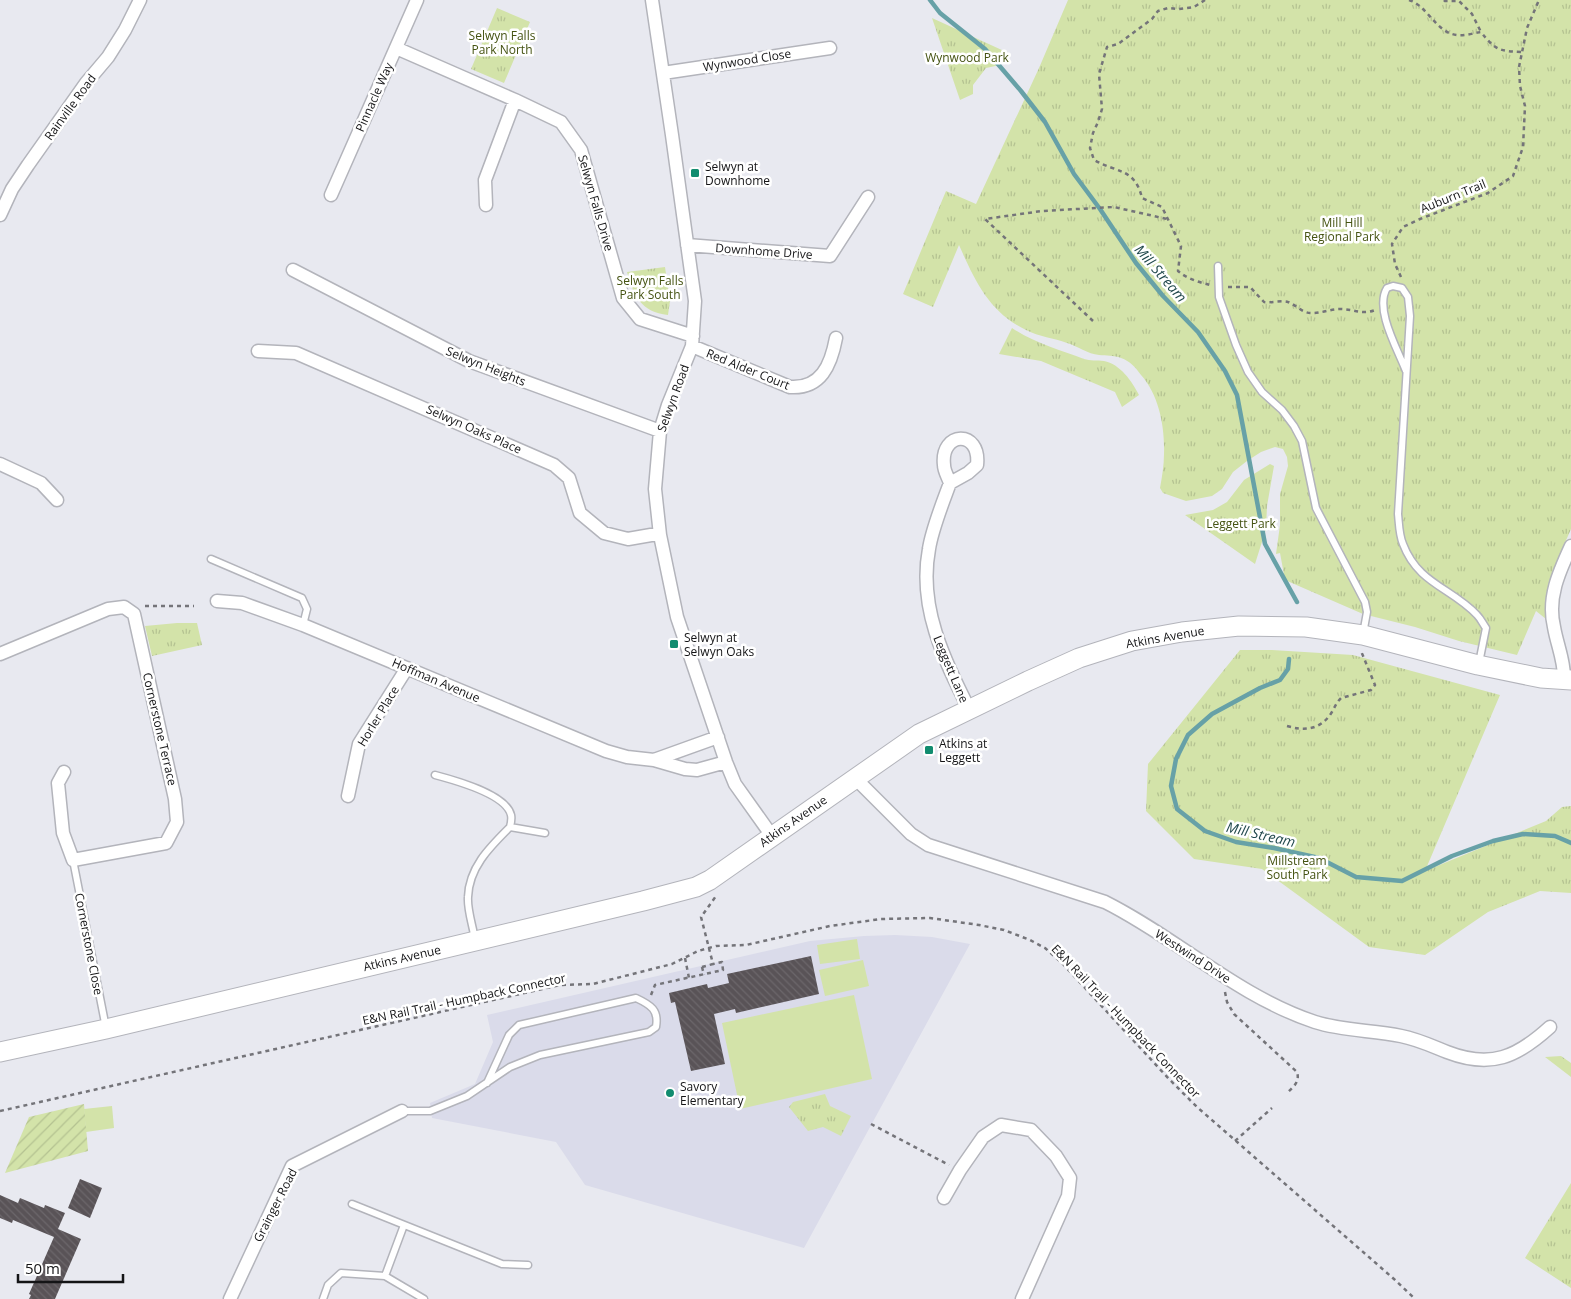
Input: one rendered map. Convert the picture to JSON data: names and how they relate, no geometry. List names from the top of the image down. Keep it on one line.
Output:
{"streets":{"street":["Wynwood Close","Pinnacle Way","Rainville Road","Selwyn Falls Drive","Downhome Drive","Selwyn Heights","Red Alder Court","Selwyn Road","Selwyn Oaks Place","Atkins Avenue","Leggett Lane","Hoffman Avenue","Horler Place","Cornerstone Terrace","Cornerstone Close","Westwind Drive","Grainger Road"],"path":["Auburn Trail","E&N Rail Trail - Humpback Connector"]},"crossings":[["Wynwood Close","Selwyn Road"],["Pinnacle Way","Selwyn Falls Drive"],["Selwyn Falls Drive","Red Alder Court"],["Selwyn Falls Drive","Selwyn Road"],["Downhome Drive","Selwyn Road"],["Selwyn Heights","Selwyn Road"],["Red Alder Court","Selwyn Road"],["Selwyn Road","Selwyn Oaks Place"],["Selwyn Road","Atkins Avenue"],["Selwyn Road","Hoffman Avenue"],["Atkins Avenue","Leggett Lane"],["Atkins Avenue","Cornerstone Close"],["Atkins Avenue","Westwind Drive"],["Hoffman Avenue","Horler Place"],["Cornerstone Terrace","Cornerstone Close"]],"water":["Mill Stream"],"parks":["Selwyn Falls Park North","Wynwood Park","Mill Hill Regional Park","Selwyn Falls Park South","Leggett Park","Millstream South Park"],"places":{"transit":["Selwyn at Downhome","Selwyn at Selwyn Oaks","Atkins at Leggett"],"other":["Savory Elementary"]},"scale_bar":"50 m"}
